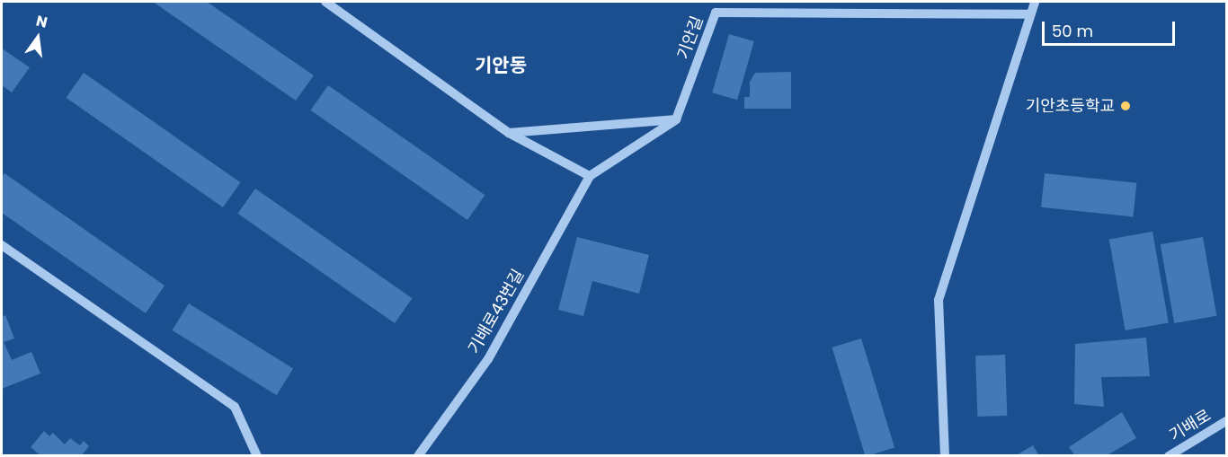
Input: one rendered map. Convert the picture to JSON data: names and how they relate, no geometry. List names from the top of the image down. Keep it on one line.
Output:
{"streets":{"street":["기안길","기배로43번길","기배로"]},"districts":["기안동"],"places":["기안초등학교"],"scale_bar":"50 m","north":"top"}
